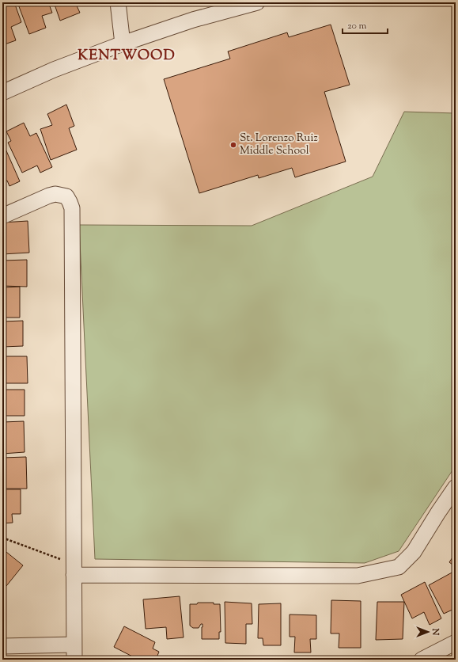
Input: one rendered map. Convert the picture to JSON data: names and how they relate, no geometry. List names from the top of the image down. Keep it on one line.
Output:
{"districts":["KENTWOOD"],"places":["St. Lorenzo Ruiz Middle School"],"scale_bar":"20 m","north":"right"}
